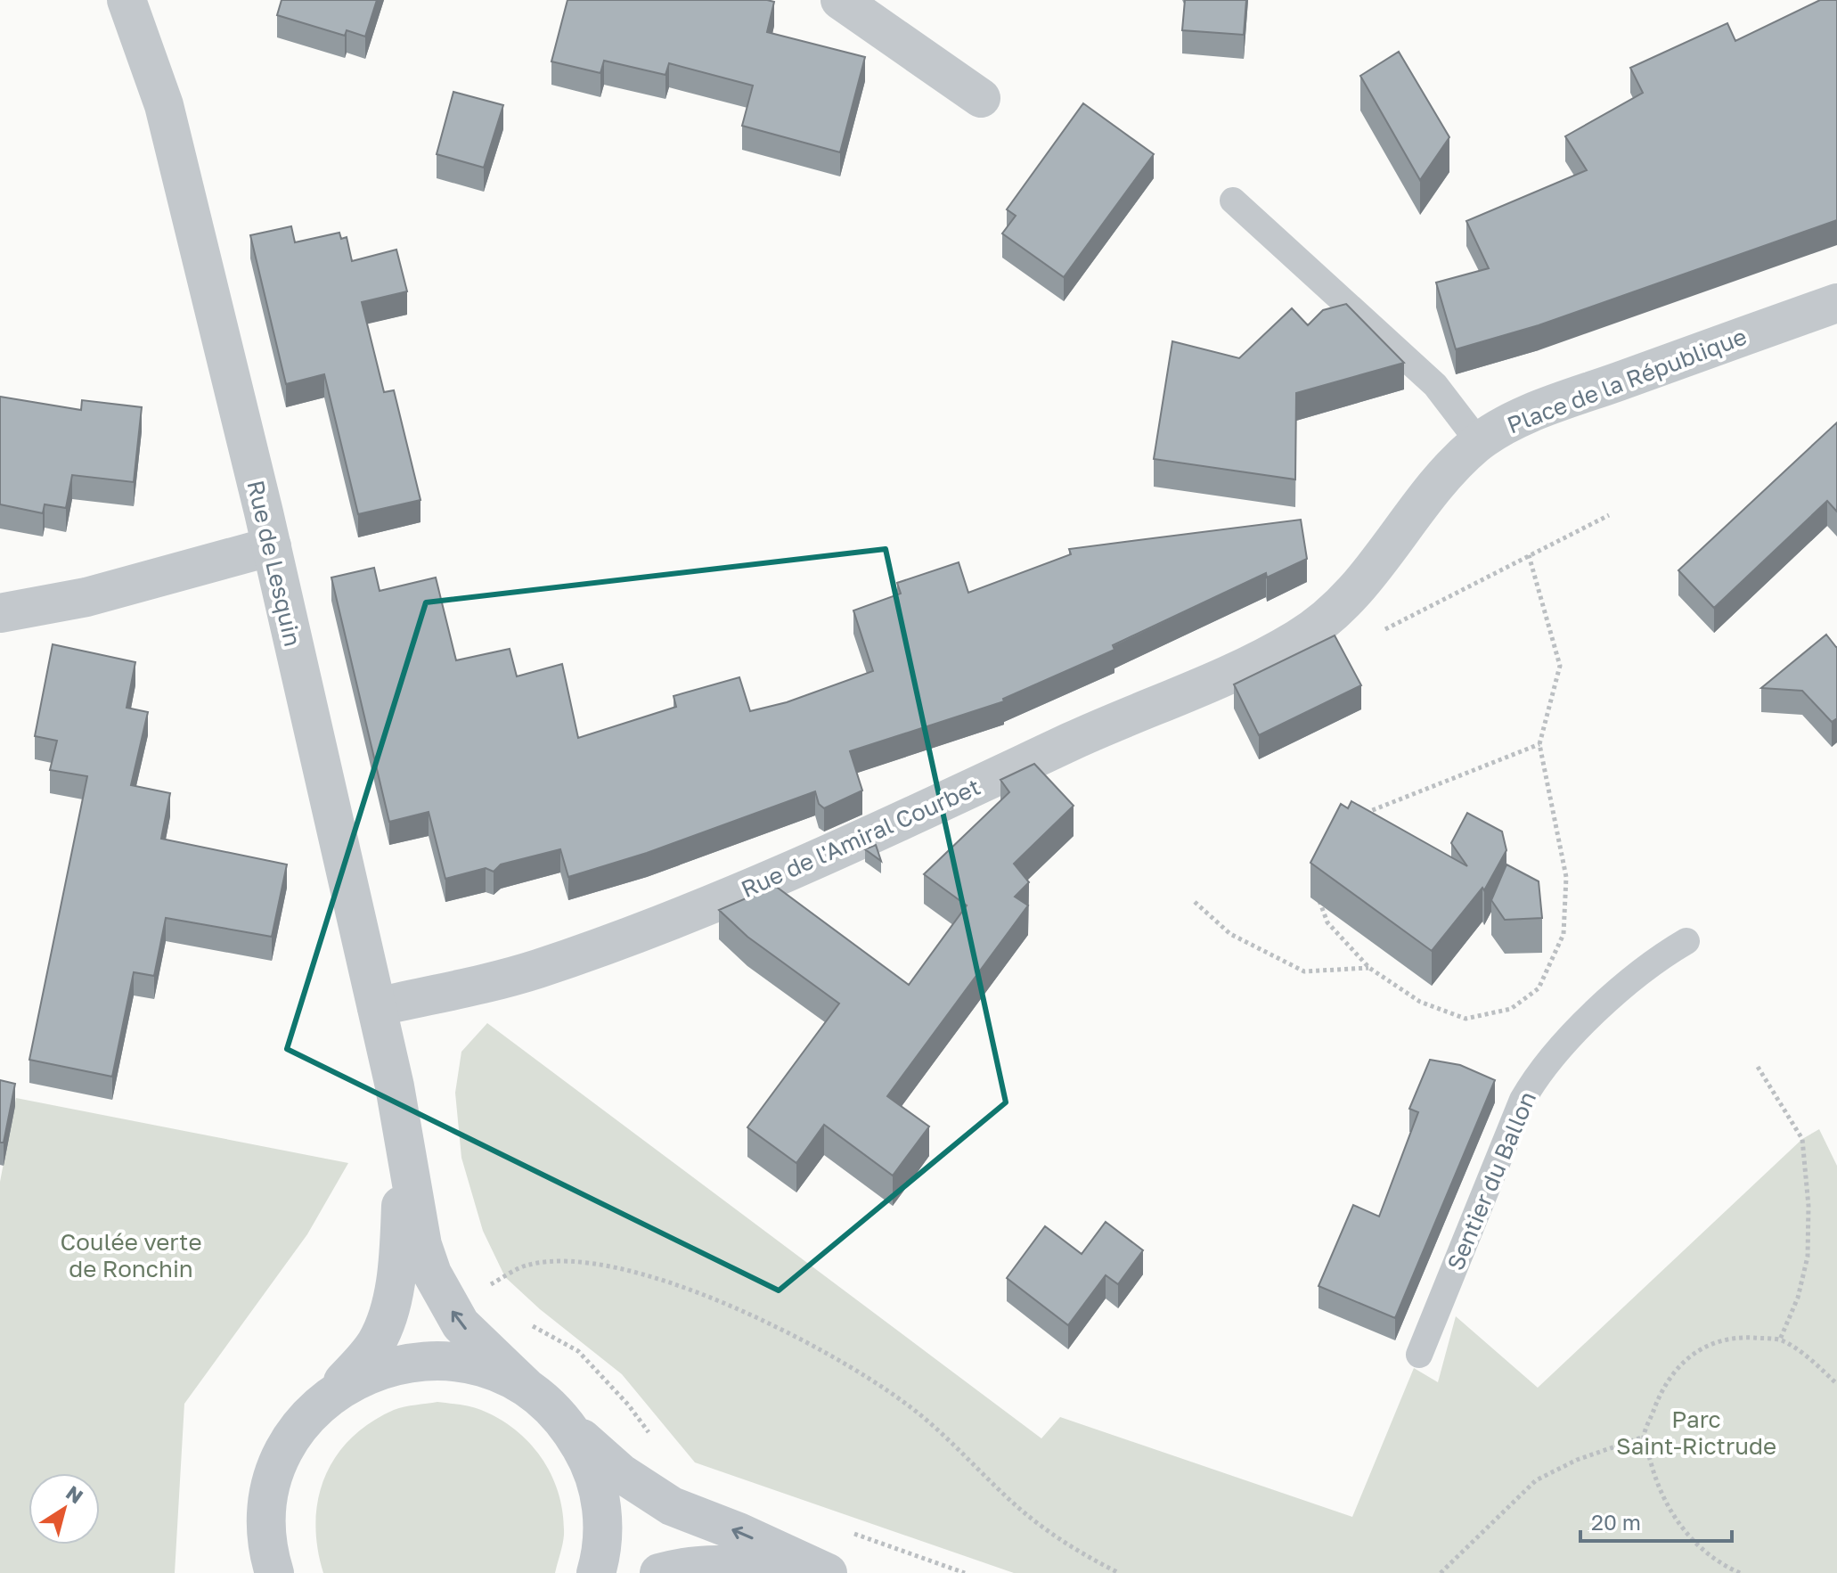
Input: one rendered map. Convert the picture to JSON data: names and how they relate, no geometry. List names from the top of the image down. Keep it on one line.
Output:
{"streets":{"street":["Place de la République","Rue de Lesquin","Rue de l'Amiral Courbet"],"lane":["Sentier du Ballon"]},"crossings":[["Place de la République","Rue de l'Amiral Courbet"],["Rue de Lesquin","Rue de l'Amiral Courbet"]],"parks":["Coulée verte de Ronchin","Parc Saint-Rictrude"],"scale_bar":"20 m","north":"top right"}
